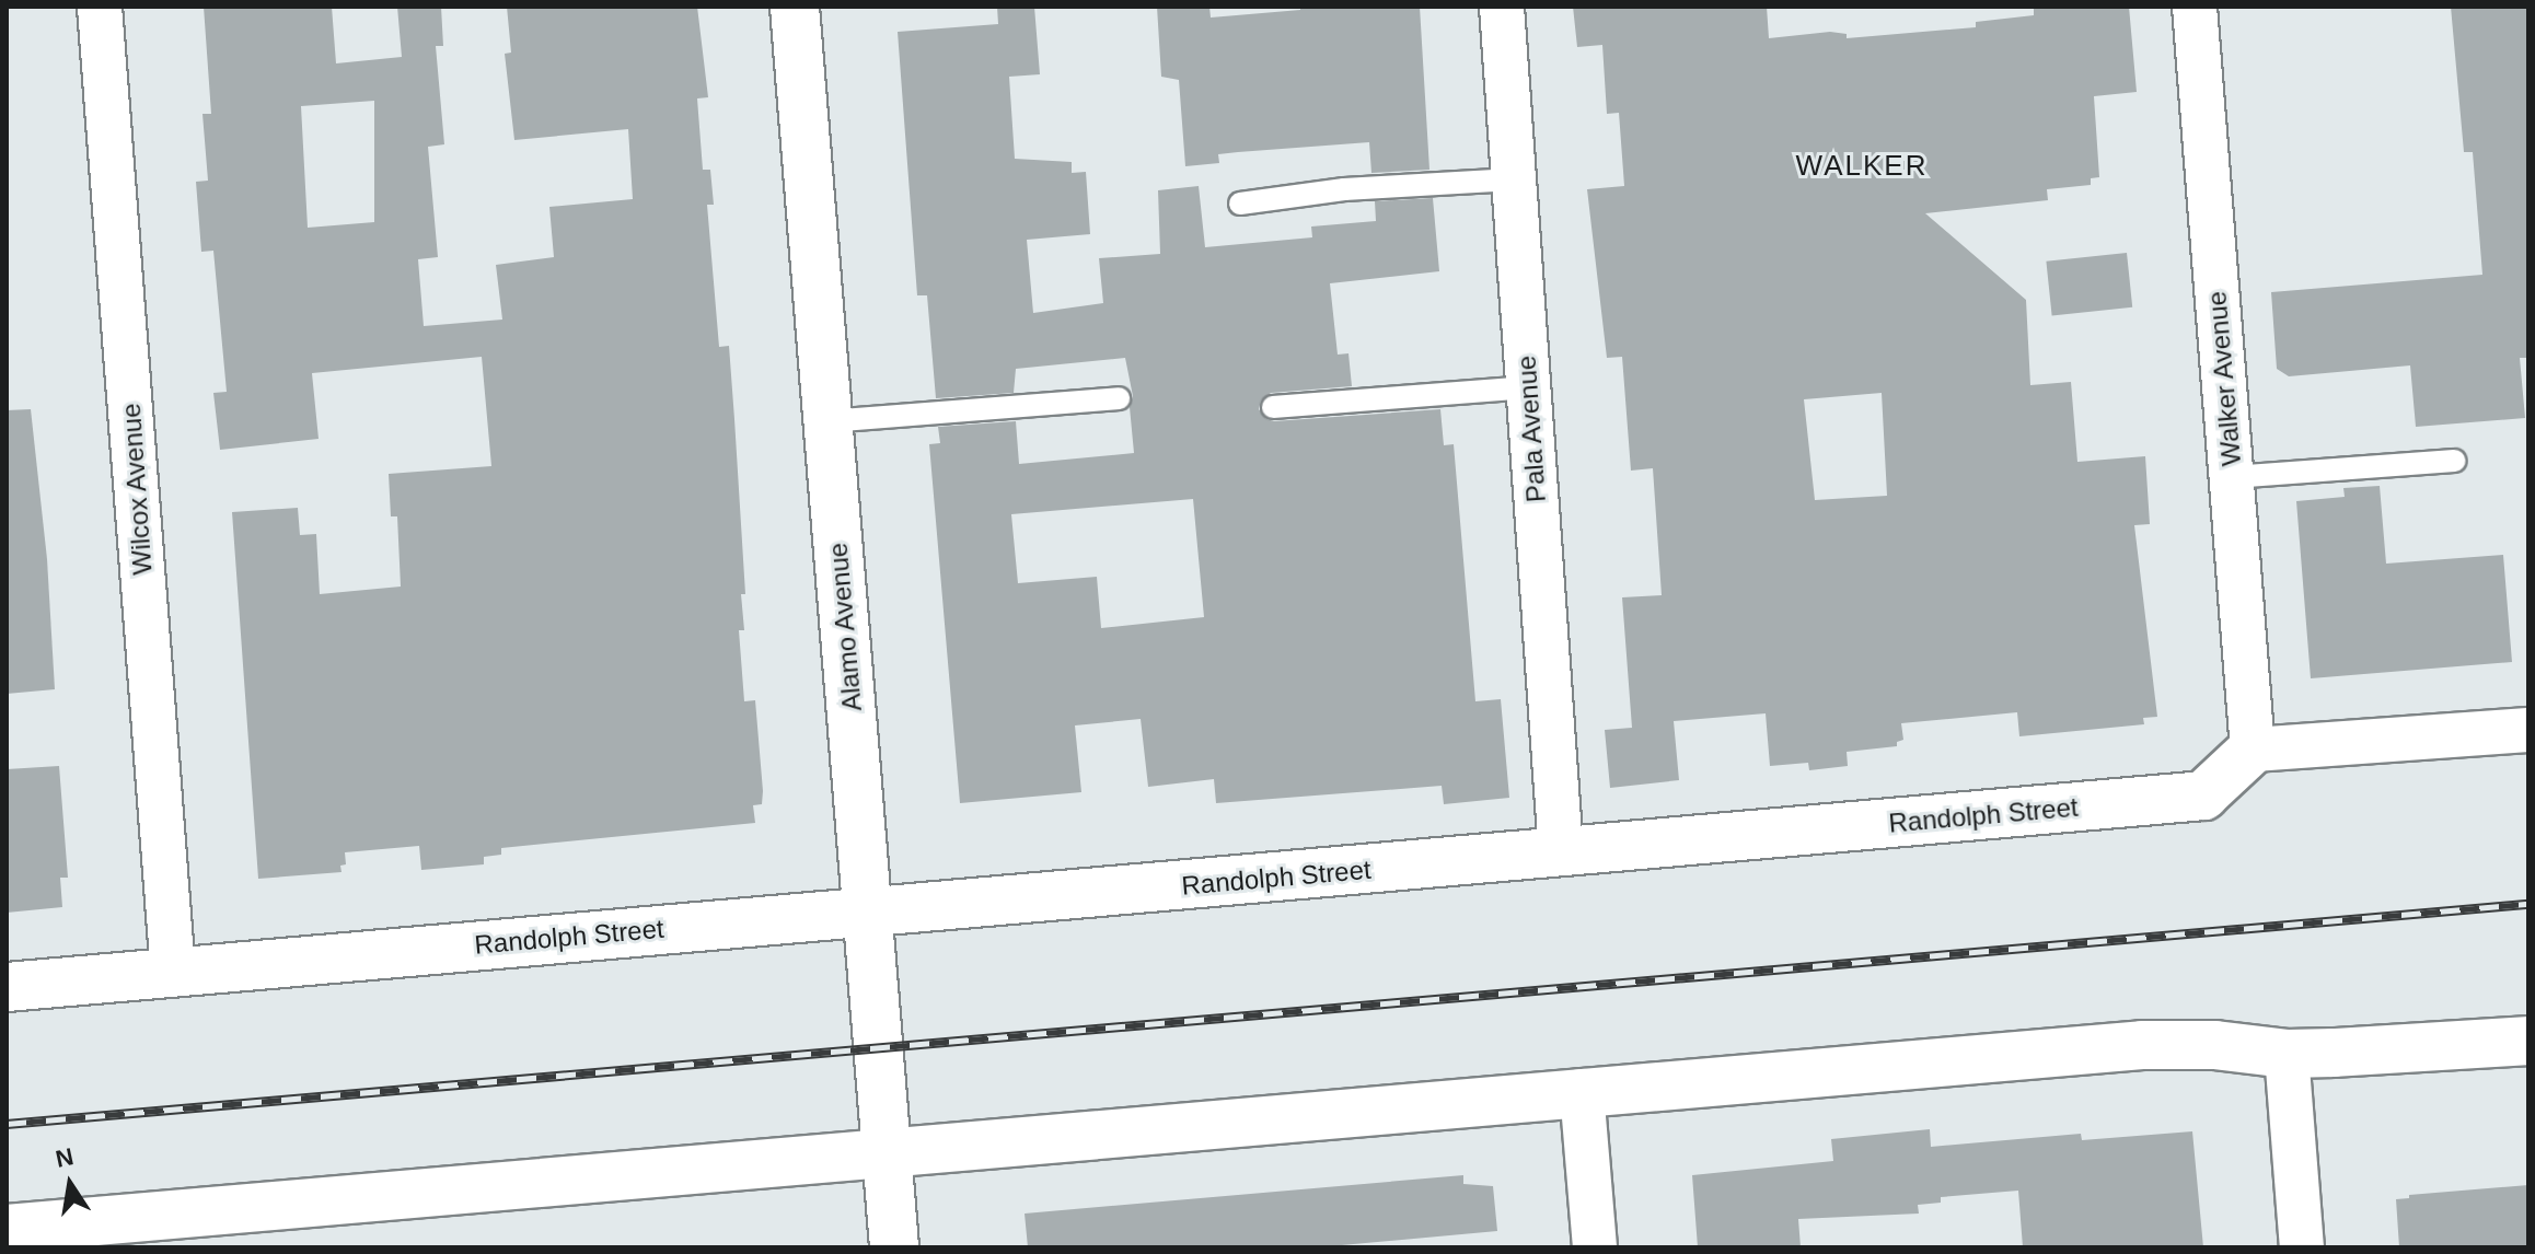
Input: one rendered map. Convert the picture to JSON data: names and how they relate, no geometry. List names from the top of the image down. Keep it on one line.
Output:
{"streets":{"street":["Walker Avenue","Pala Avenue","Wilcox Avenue","Alamo Avenue","Randolph Street"]},"crossings":[["Walker Avenue","Randolph Street"],["Pala Avenue","Randolph Street"],["Wilcox Avenue","Randolph Street"],["Alamo Avenue","Randolph Street"]],"districts":["WALKER"],"north":"top"}
